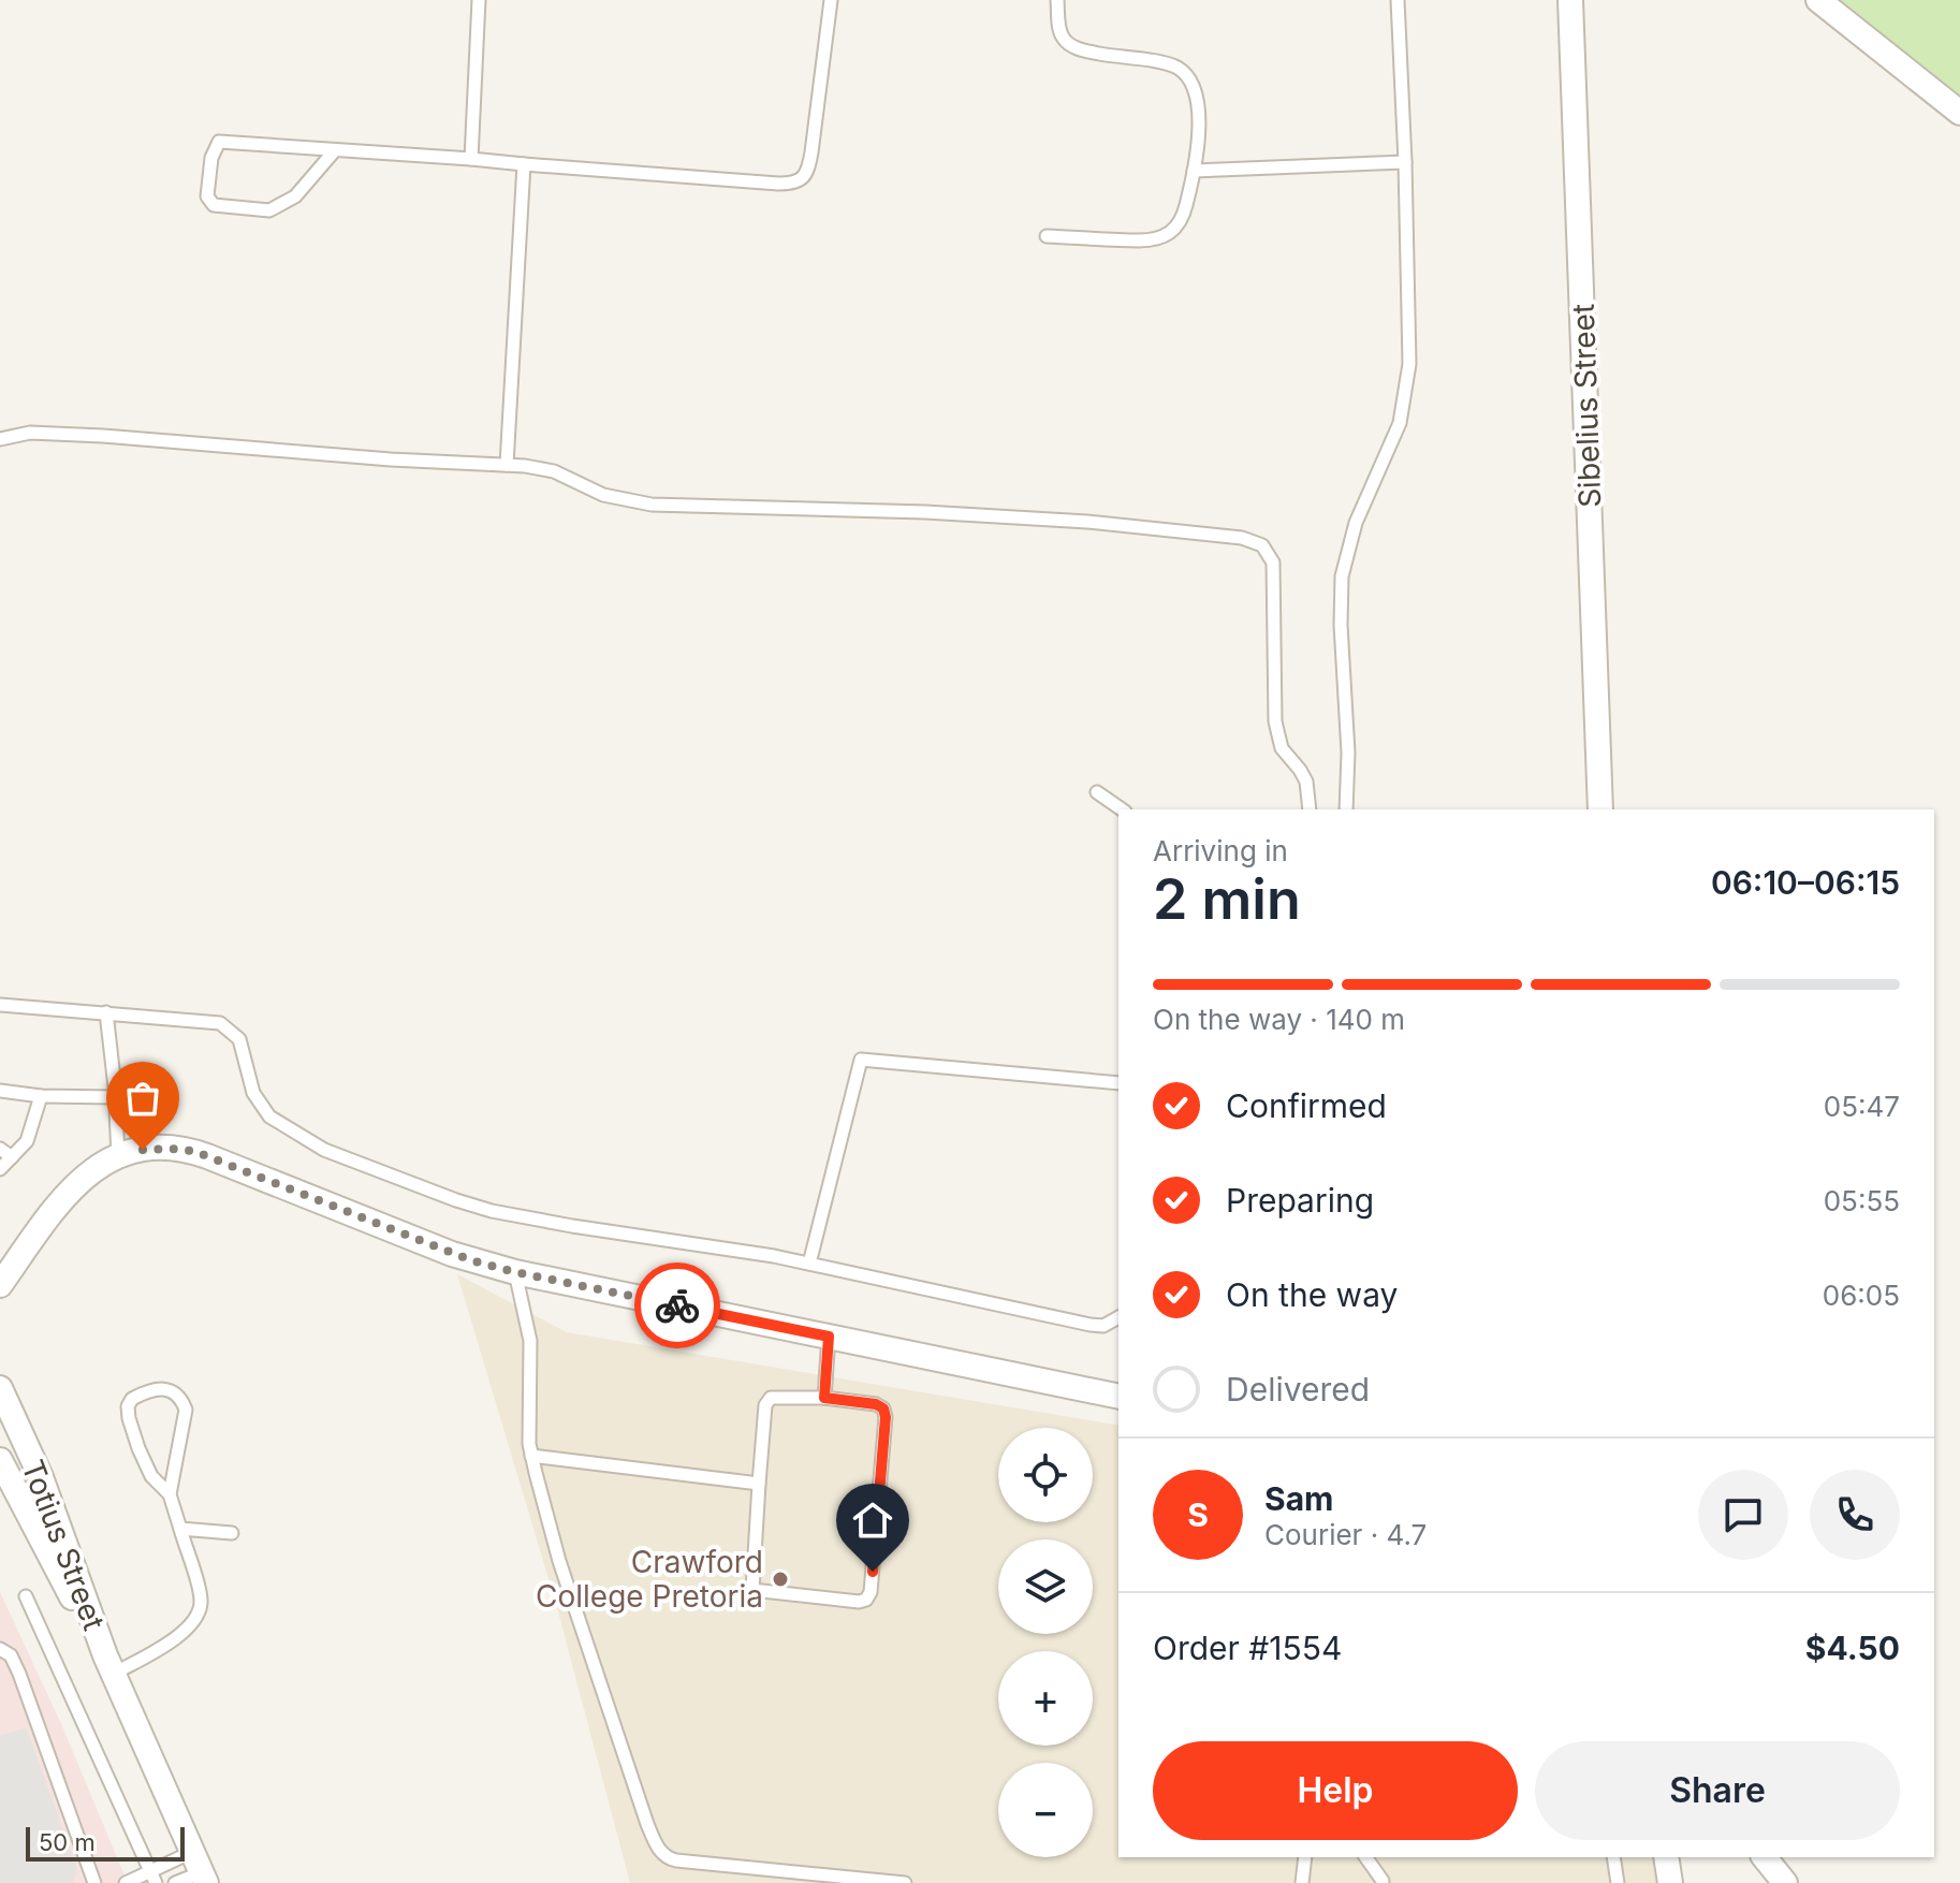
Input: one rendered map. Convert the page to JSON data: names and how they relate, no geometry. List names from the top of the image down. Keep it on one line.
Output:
{"streets":{"street":["Sibelius Street","Totius Street"]},"places":["Crawford College Pretoria"],"scale_bar":"50 m","page":{"heading":["2 min","Arriving in","06:10–06:15"],"panel":["Sam","Courier · 4.7","Order #1554","$4.50"],"bar":"On the way · 140 m","list":[["Confirmed","05:47"],["Preparing","05:55"],["On the way","06:05"],"Delivered"],"map_buttons":["+","−"],"round":"S","buttons":["Help","Share"],"scale":"50 m"}}
